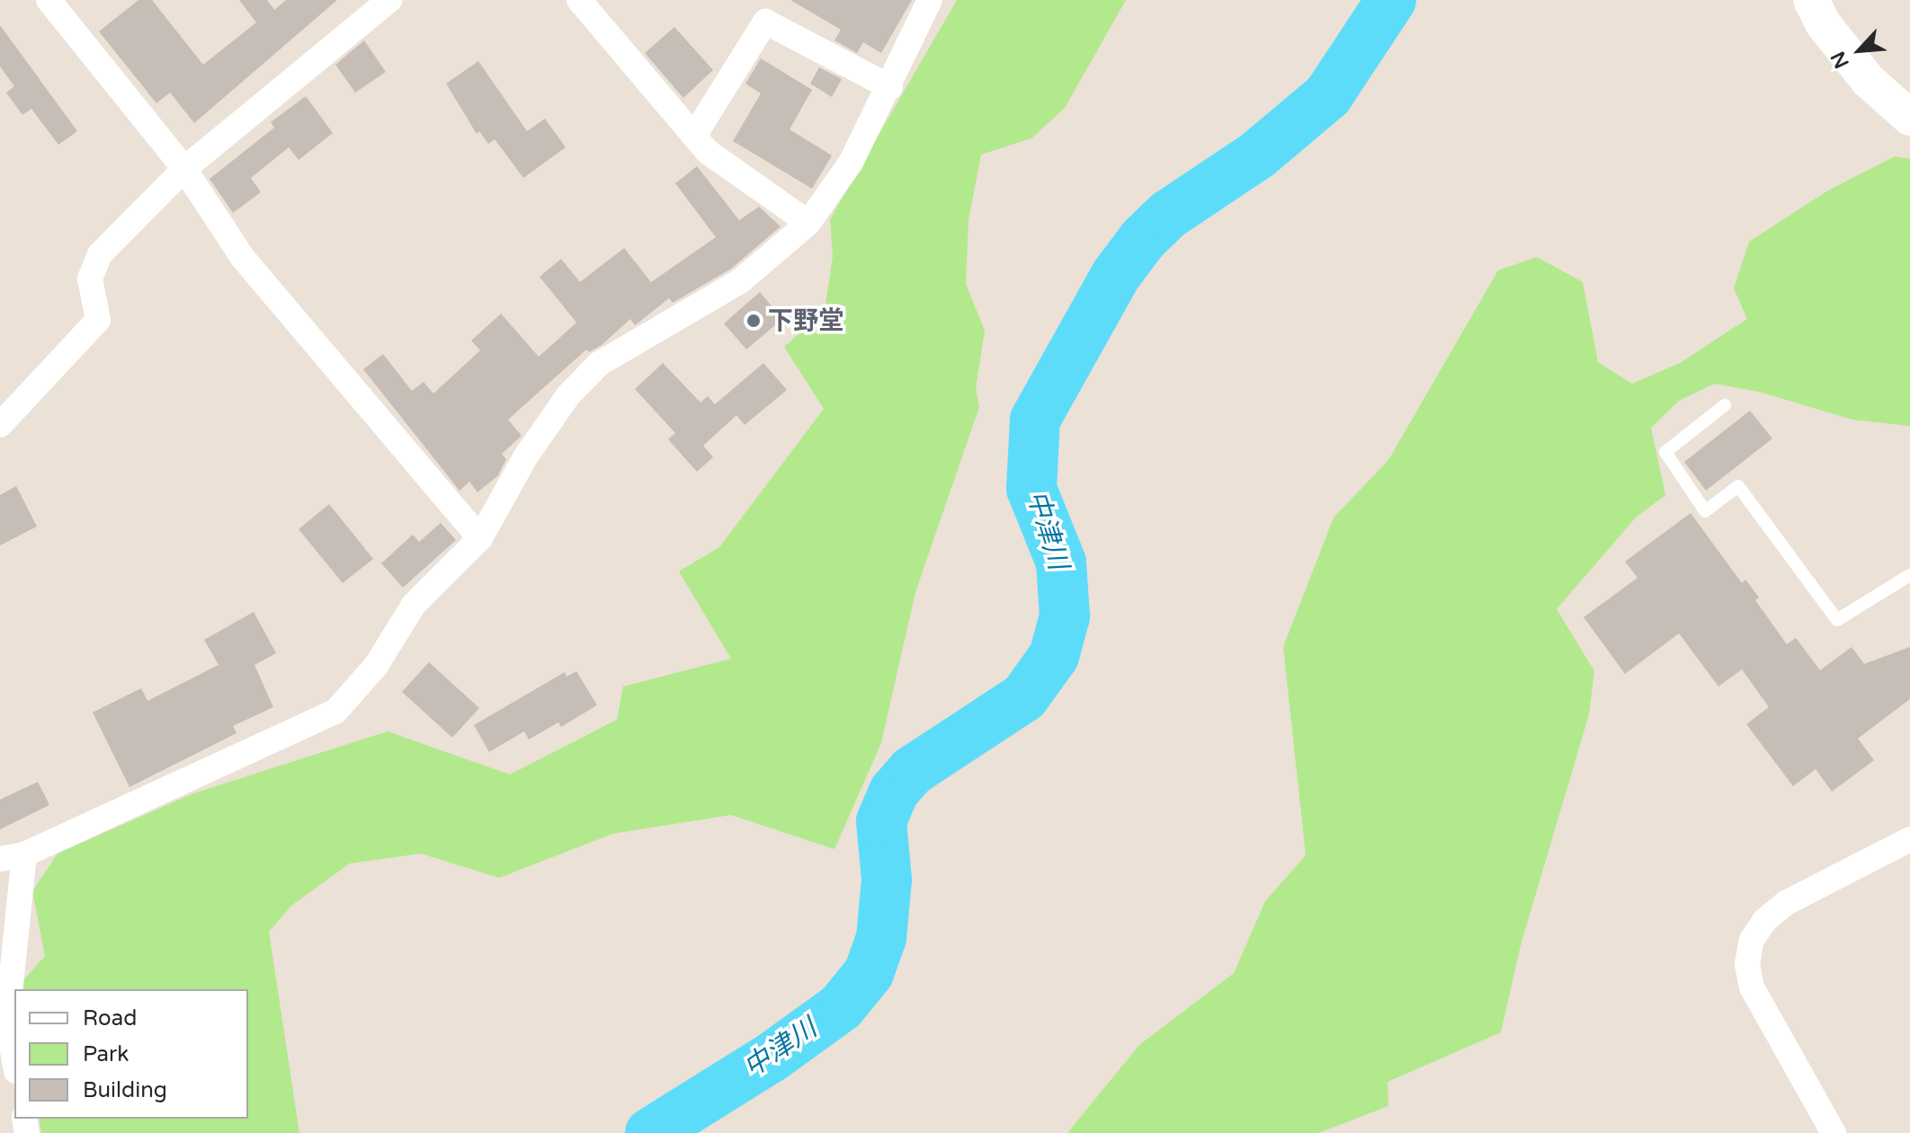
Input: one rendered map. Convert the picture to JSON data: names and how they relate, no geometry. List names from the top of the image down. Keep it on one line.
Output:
{"water":["中津川"],"places":["下野堂"],"legend":["Road","Park","Building"],"north":"bottom left"}
